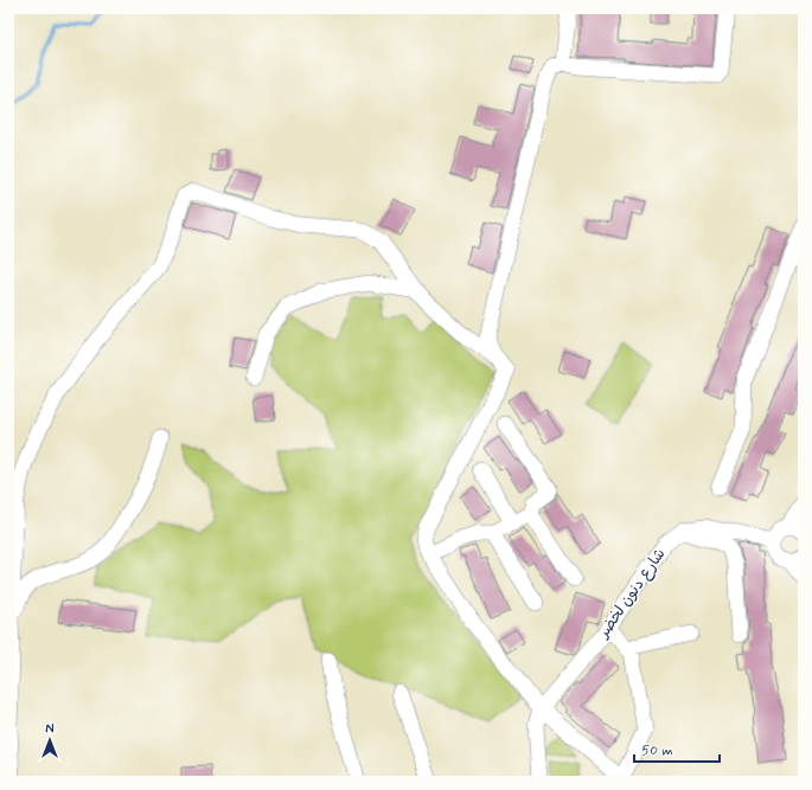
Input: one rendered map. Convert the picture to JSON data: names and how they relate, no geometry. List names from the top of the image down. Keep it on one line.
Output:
{"streets":{"street":["شارع دنون لخضر"]},"scale_bar":"50 m","north":"top"}
